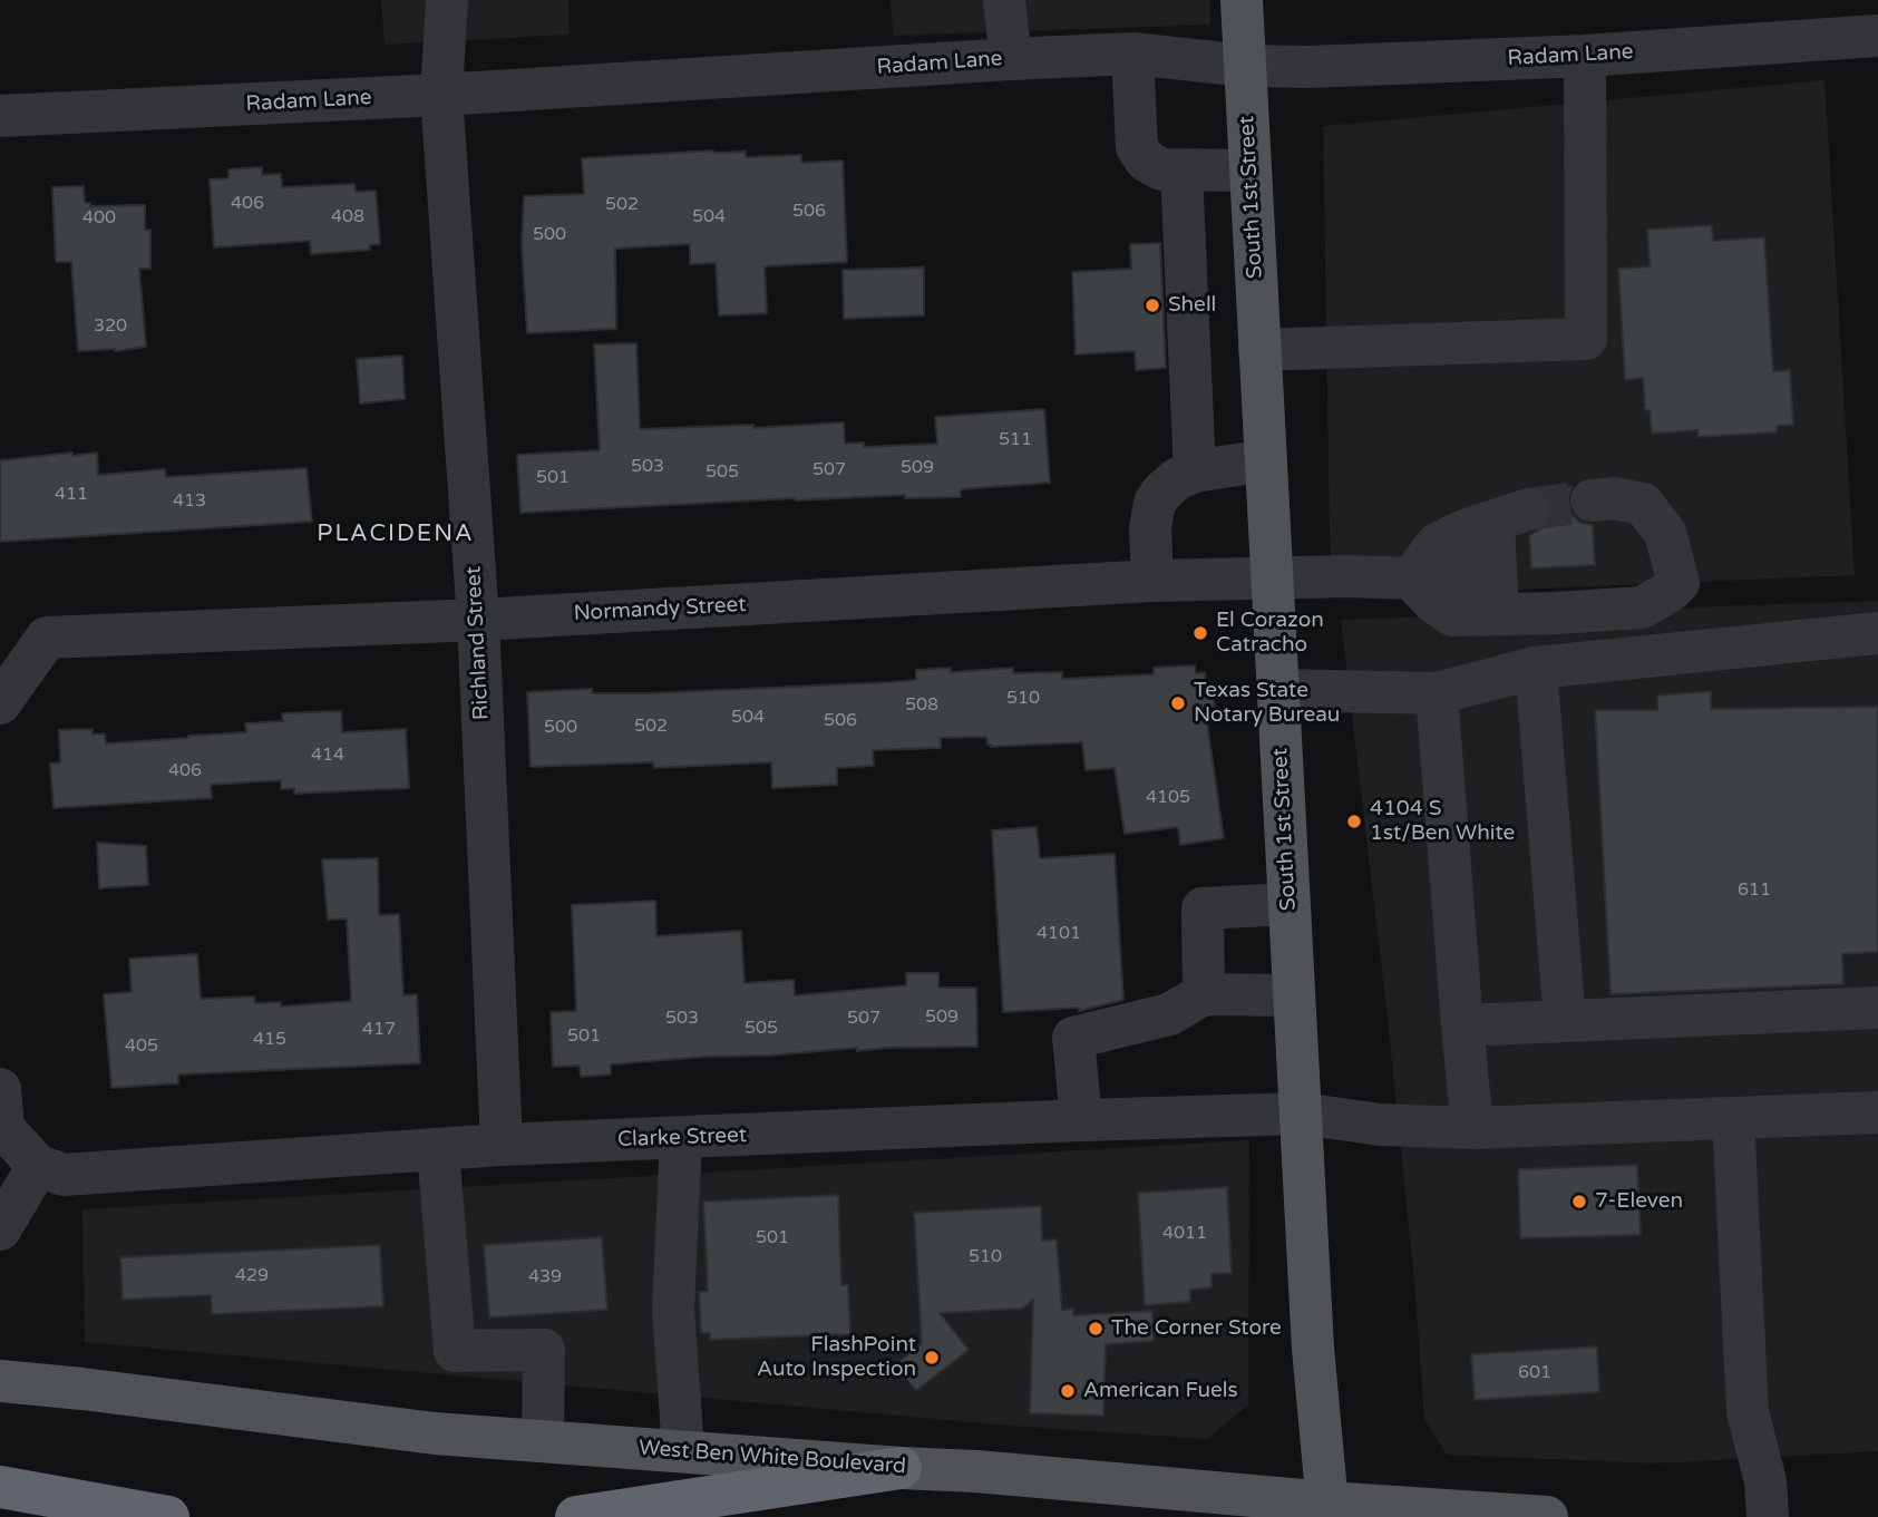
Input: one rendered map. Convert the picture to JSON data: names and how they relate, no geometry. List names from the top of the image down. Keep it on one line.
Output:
{"streets":{"main road":["South 1st Street","West Ben White Boulevard"],"street":["Radam Lane","Normandy Street","Richland Street","Clarke Street"]},"crossings":[["Radam Lane","South 1st Street"],["Radam Lane","Richland Street"],["South 1st Street","Normandy Street"],["South 1st Street","Clarke Street"],["South 1st Street","West Ben White Boulevard"],["Normandy Street","Richland Street"],["Richland Street","Clarke Street"]],"districts":["PLACIDENA"],"places":["Shell","El Corazon Catracho","Texas State Notary Bureau","4104 S 1st/Ben White","7-Eleven","The Corner Store","FlashPoint Auto Inspection","American Fuels"],"house_numbers":["406","502","506","408","504","400","500","320","511","503","509","507","505","501","411","413","510","508","504","506","502","500","414","406","4105","611","4101","509","503","507","505","417","501","415","405","4011","501","510","429","439","601"]}
